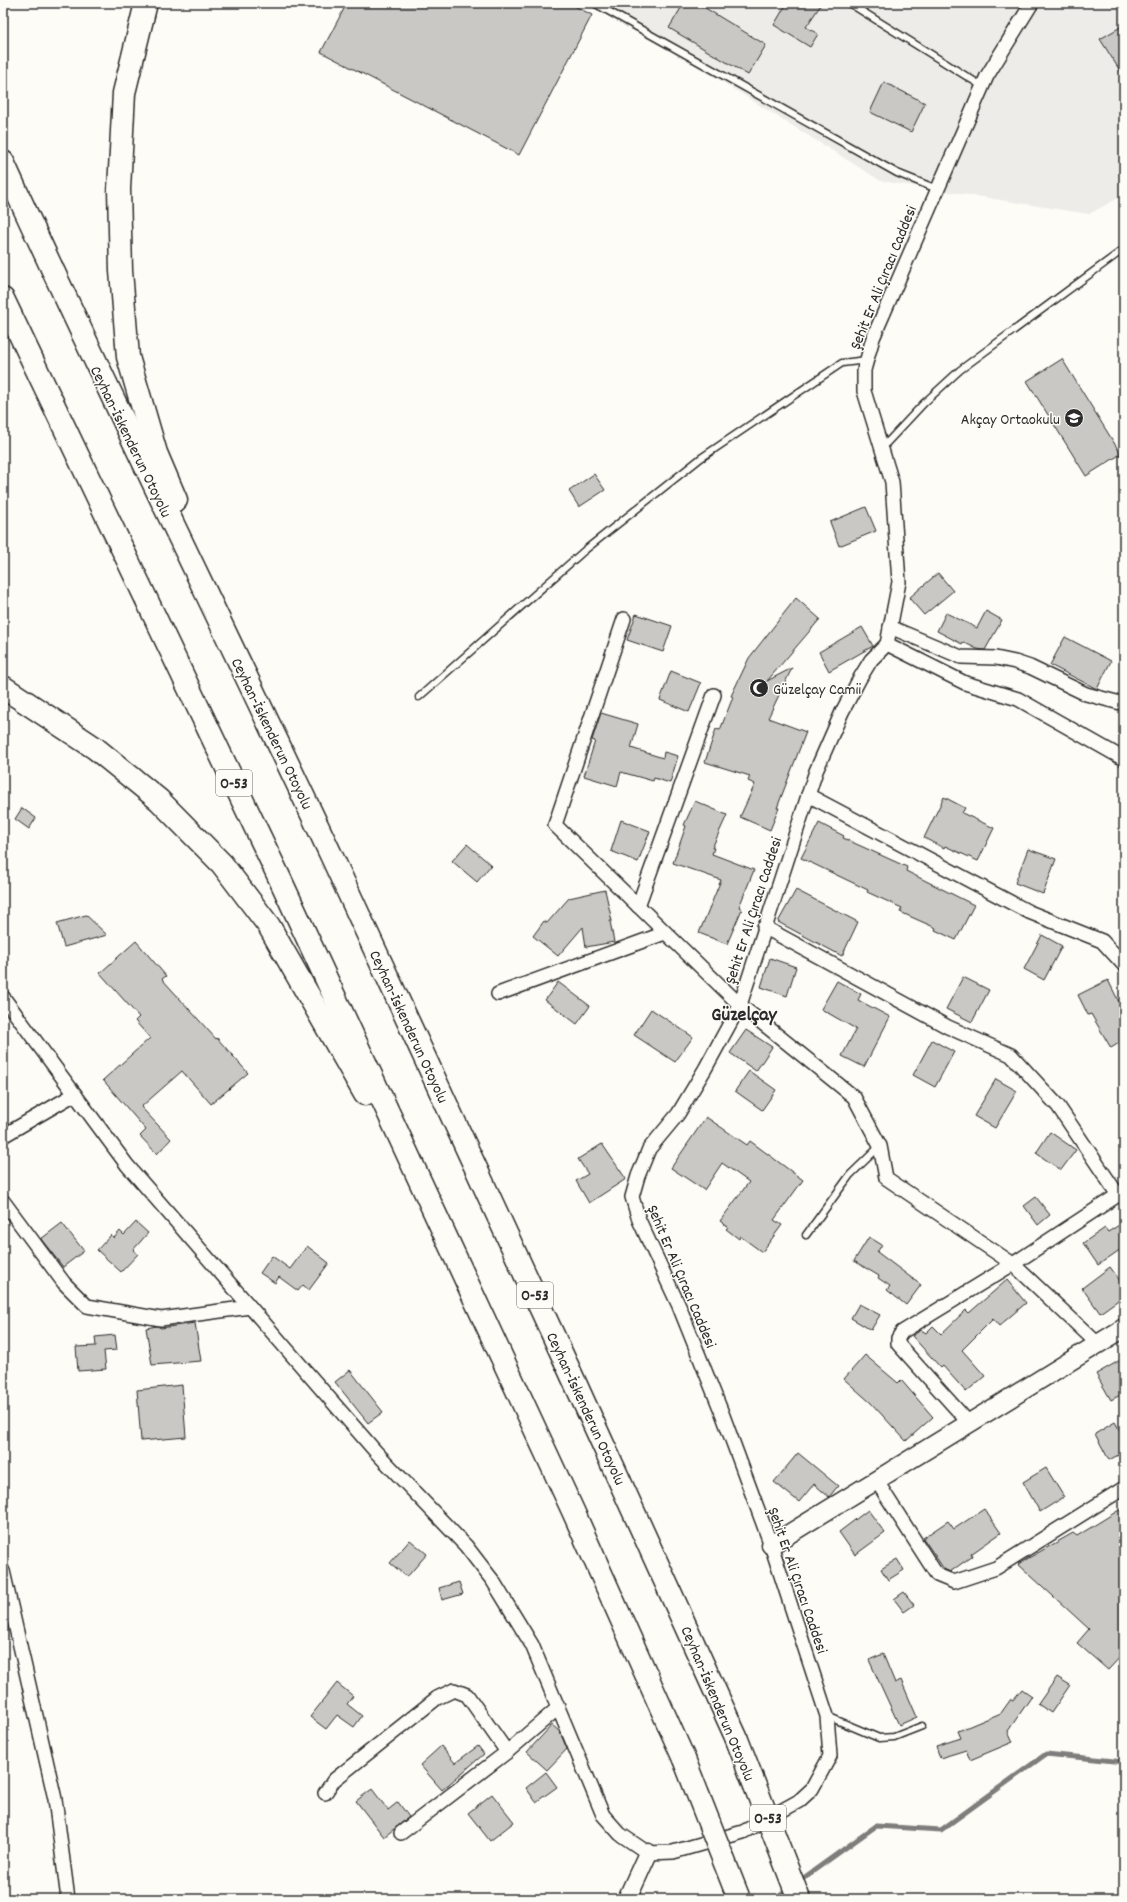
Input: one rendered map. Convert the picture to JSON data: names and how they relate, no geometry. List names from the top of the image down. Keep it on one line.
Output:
{"streets":{"highway":["Ceyhan-İskenderun Otoyolu","O-53"],"street":["Şehit Er Ali Çıracı Caddesi"]},"districts":["Güzelçay"],"places":{"school or university":["Akçay Ortaokulu"],"mosque":["Güzelçay Camii"]}}
